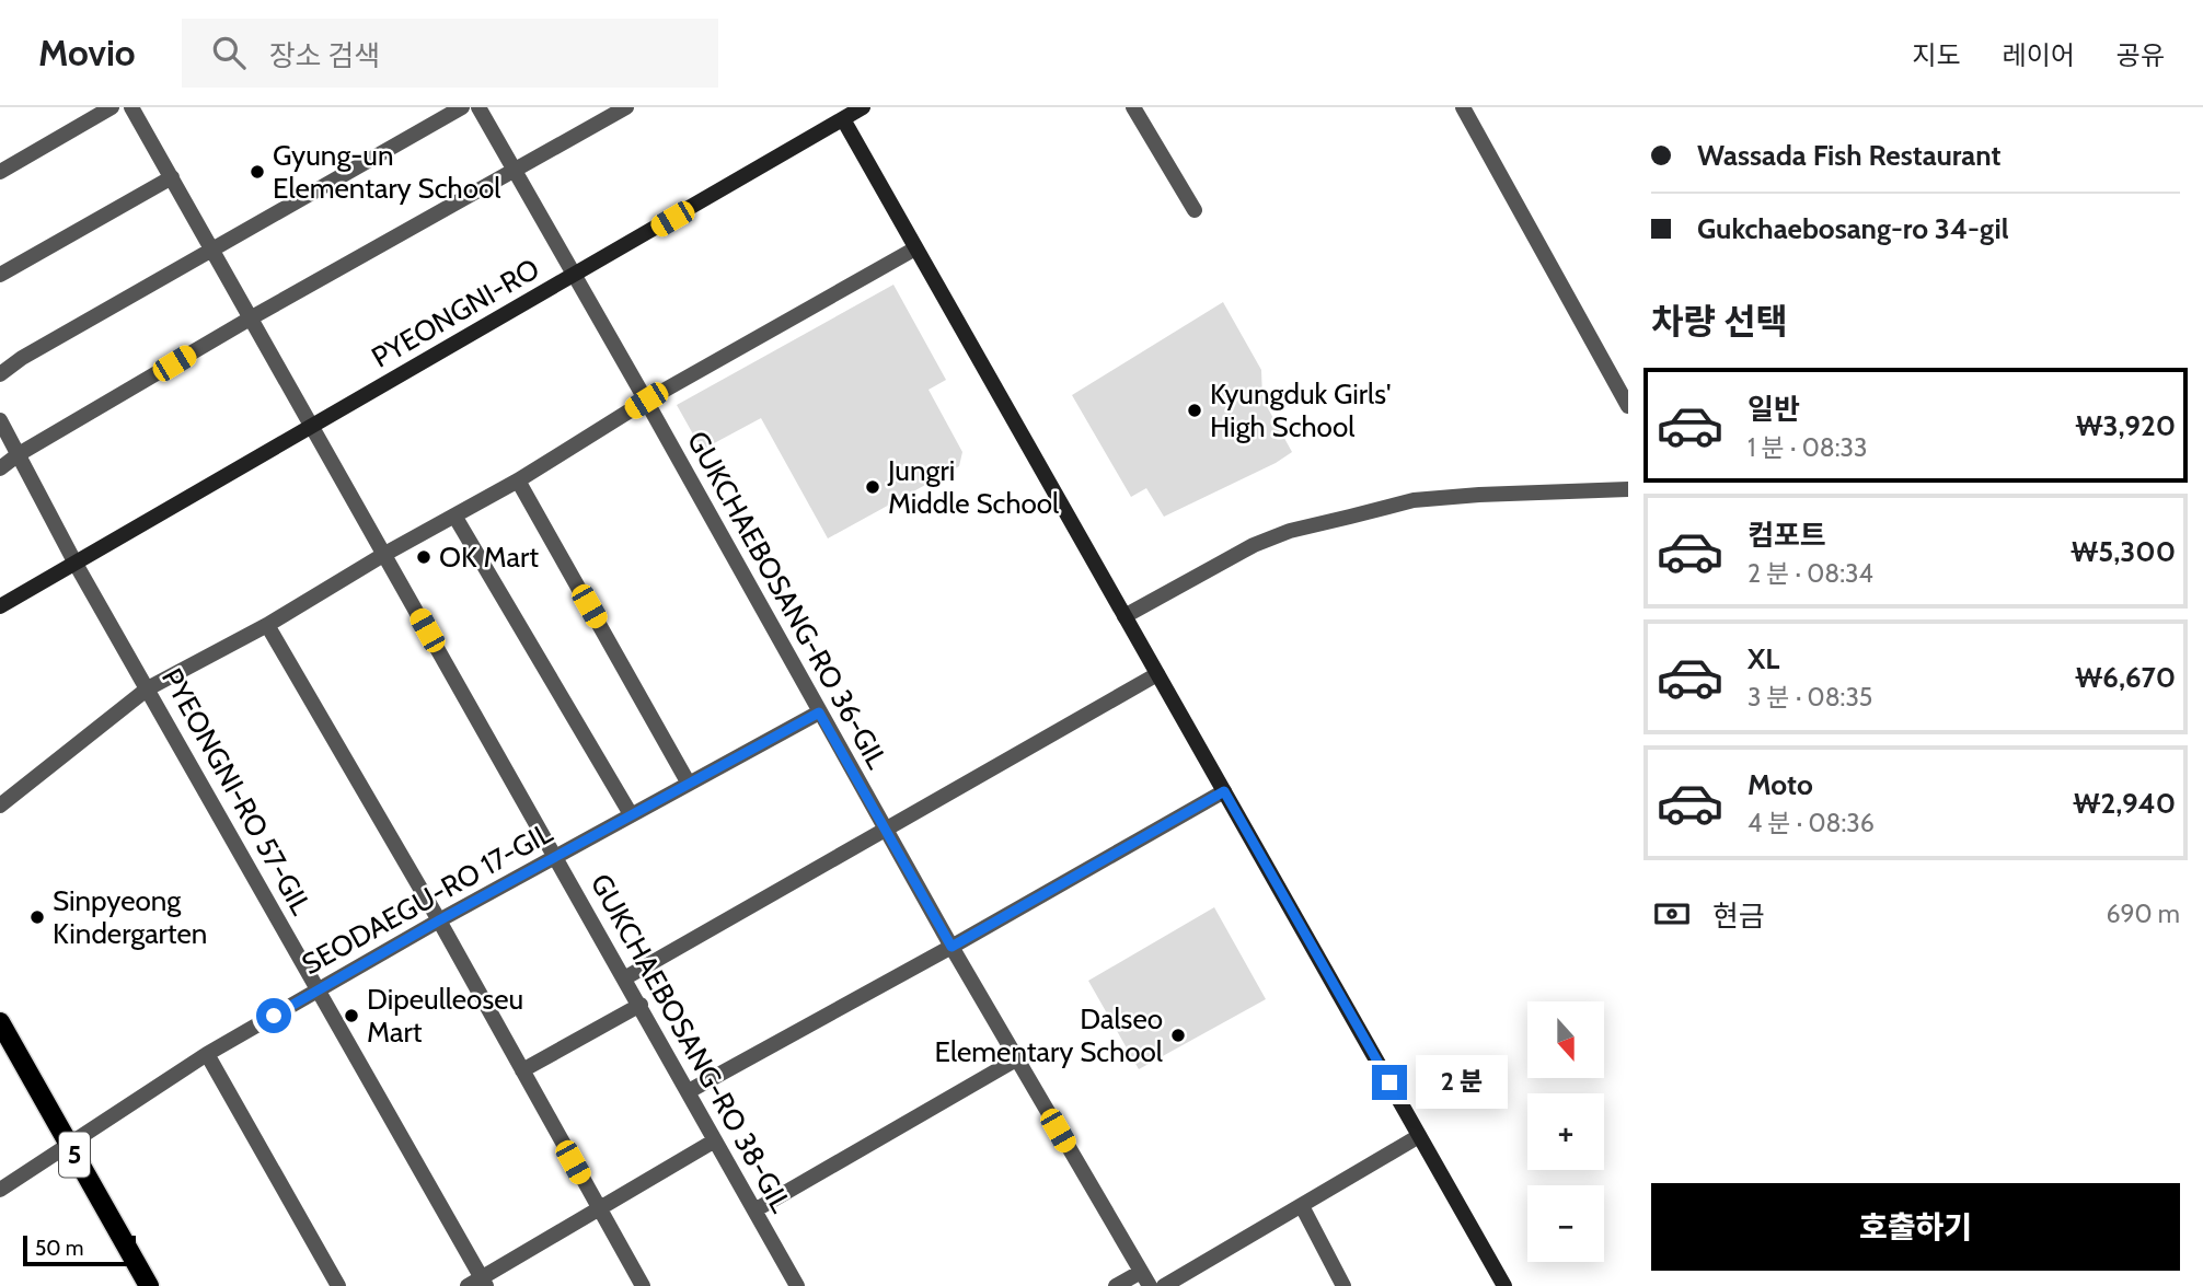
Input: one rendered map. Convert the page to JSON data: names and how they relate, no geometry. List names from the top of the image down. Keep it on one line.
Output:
{"streets":{"main road":["PYEONGNI-RO","5"],"street":["GUKCHAEBOSANG-RO 36-GIL","PYEONGNI-RO 57-GIL","SEODAEGU-RO 17-GIL","GUKCHAEBOSANG-RO 38-GIL"]},"crossings":[["PYEONGNI-RO","GUKCHAEBOSANG-RO 36-GIL"],["PYEONGNI-RO","PYEONGNI-RO 57-GIL"],["PYEONGNI-RO","GUKCHAEBOSANG-RO 38-GIL"],["GUKCHAEBOSANG-RO 36-GIL","SEODAEGU-RO 17-GIL"],["PYEONGNI-RO 57-GIL","SEODAEGU-RO 17-GIL"],["SEODAEGU-RO 17-GIL","GUKCHAEBOSANG-RO 38-GIL"],["SEODAEGU-RO 17-GIL","5"]],"places":["Gyung-un Elementary School","Kyungduk Girls' High School","Jungri Middle School","OK Mart","Sinpyeong Kindergarten","Dipeulleoseu Mart","Dalseo Elementary School"],"scale_bar":"50 m","north":"bottom","page":{"header":"Movio","search":"장소 검색","nav":["지도","레이어","공유"],"banner":["Wassada Fish Restaurant","Gukchaebosang-ro 34-gil"],"heading":"차량 선택","list":[{"name":"일반","note":"1 분 · 08:33","value":"₩3,920"},{"name":"컴포트","note":"2 분 · 08:34","value":"₩5,300"},{"name":"XL","note":"3 분 · 08:35","value":"₩6,670"},{"name":"Moto","note":"4 분 · 08:36","value":"₩2,940"}],"pay":["현금","690 m"],"map_buttons":["+","−"],"bubble":"2 분","buttons":"호출하기","scale":"50 m"}}
